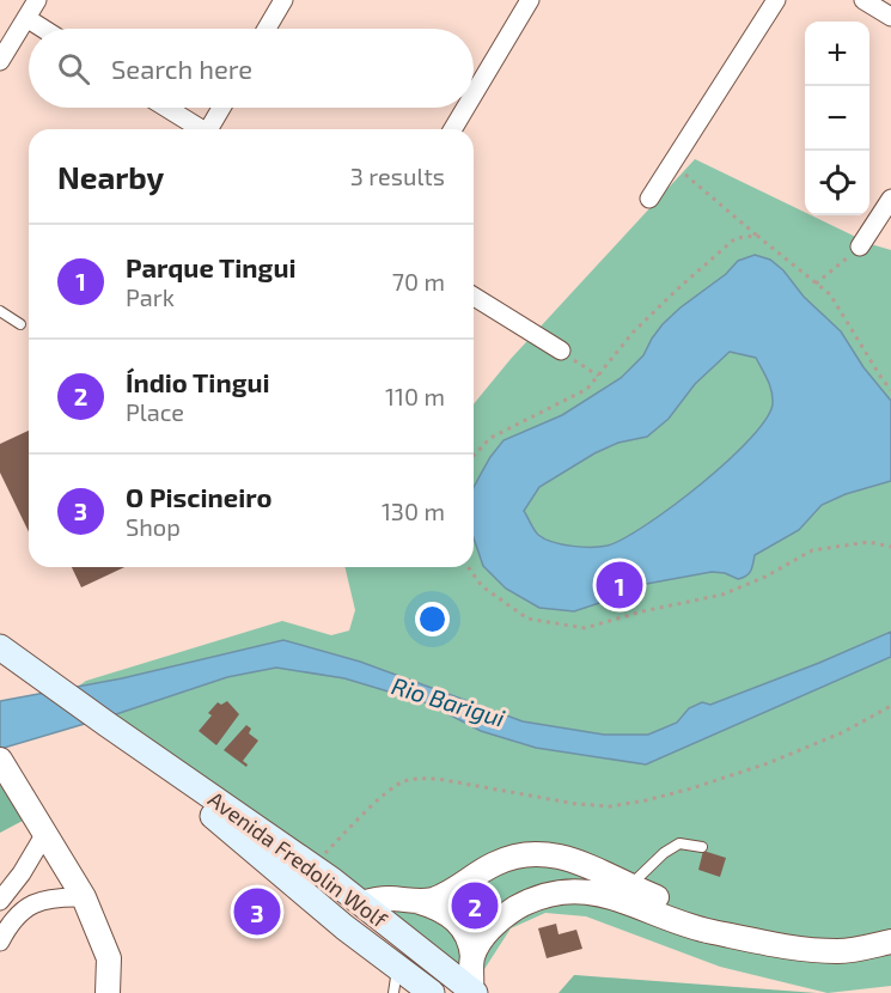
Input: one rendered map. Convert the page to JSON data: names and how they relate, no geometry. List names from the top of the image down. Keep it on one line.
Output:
{"streets":{"main road":["Avenida Fredolin Wolf"]},"water":["Rio Barigui"],"page":{"map_buttons":["+","−"],"search":"Search here","heading":["Nearby","3 results"],"list":[{"mark":"1","name":"Parque Tingui","note":"Park","value":"70 m"},{"mark":"2","name":"Índio Tingui","note":"Place","value":"110 m"},{"mark":"3","name":"O Piscineiro","note":"Shop","value":"130 m"}],"pins":["1","2","3"]}}
